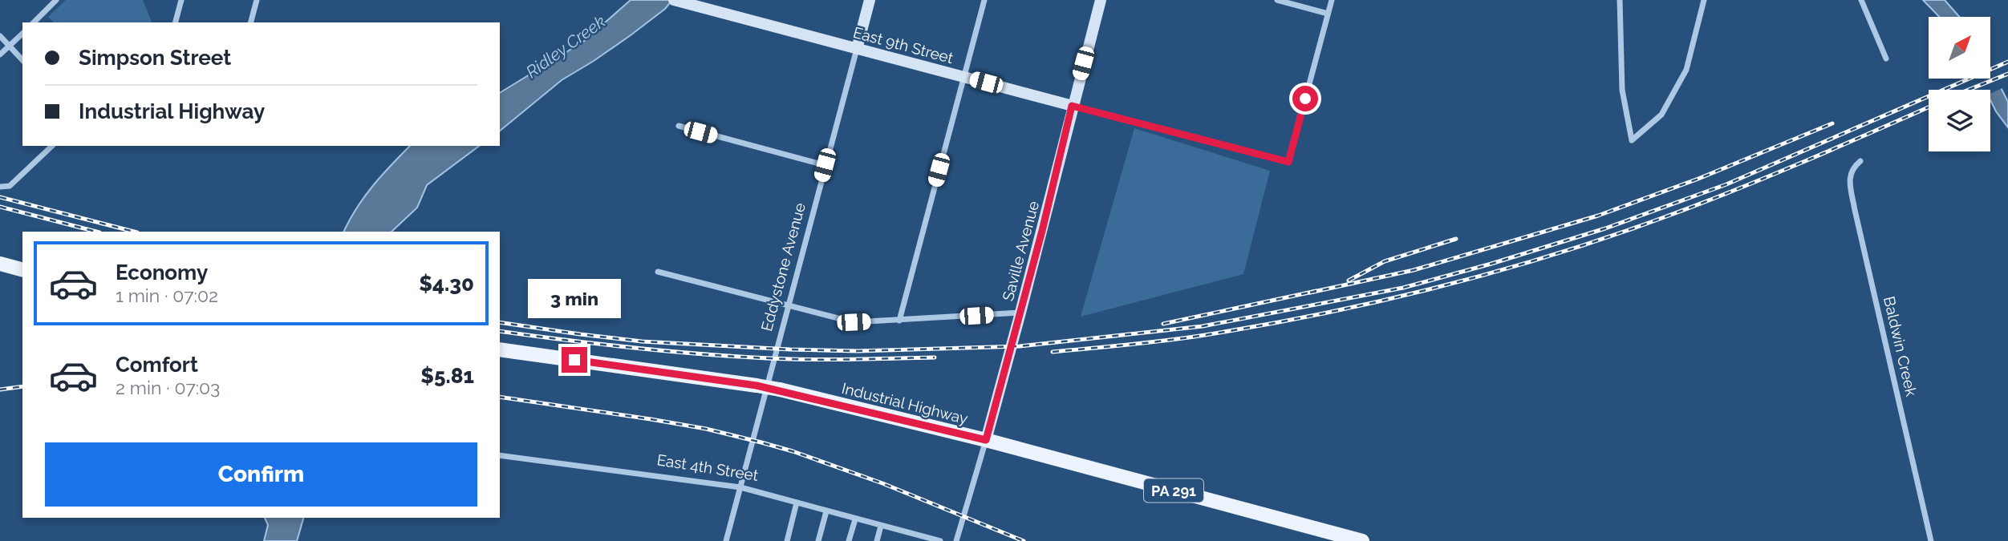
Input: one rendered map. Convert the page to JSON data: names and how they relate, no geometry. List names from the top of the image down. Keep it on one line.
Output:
{"streets":{"main road":["Industrial Highway","PA 291"],"street":["East 9th Street","Saville Avenue","Eddystone Avenue","Baldwin Creek","East 4th Street"]},"crossings":[["East 9th Street","Saville Avenue"],["East 9th Street","Eddystone Avenue"],["Saville Avenue","Industrial Highway"],["Eddystone Avenue","East 4th Street"]],"water":["Ridley Creek"],"north":"top right","page":{"banner":["Simpson Street","Industrial Highway"],"list":[{"name":"Economy","note":"1 min · 07:02","value":"$4.30"},{"name":"Comfort","note":"2 min · 07:03","value":"$5.81"}],"bubble":"3 min","buttons":"Confirm"}}
